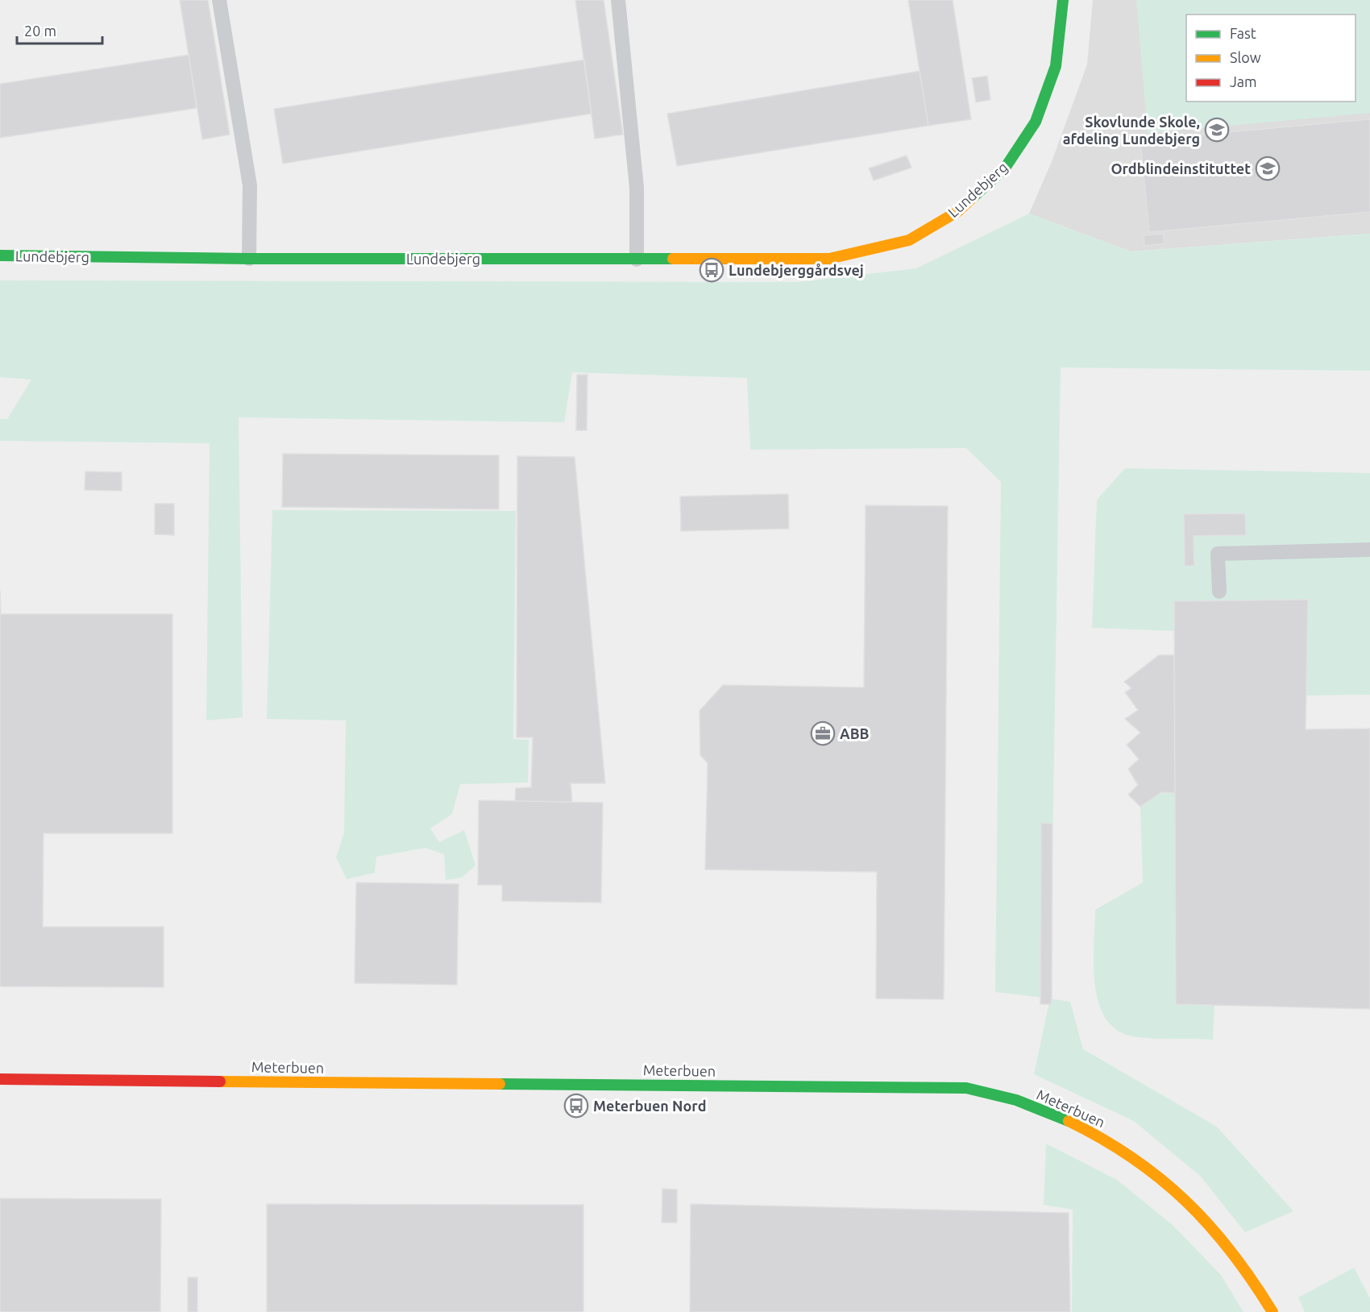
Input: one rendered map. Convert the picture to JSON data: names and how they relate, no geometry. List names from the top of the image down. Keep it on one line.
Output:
{"streets":{"street":["Lundebjerg","Meterbuen"]},"places":{"school or university":["Skovlunde Skole, afdeling Lundebjerg","Ordblindeinstituttet"],"bus stop":["Lundebjerggårdsvej","Meterbuen Nord"],"office":["ABB"]},"legend":["Fast","Slow","Jam"],"scale_bar":"20 m"}
